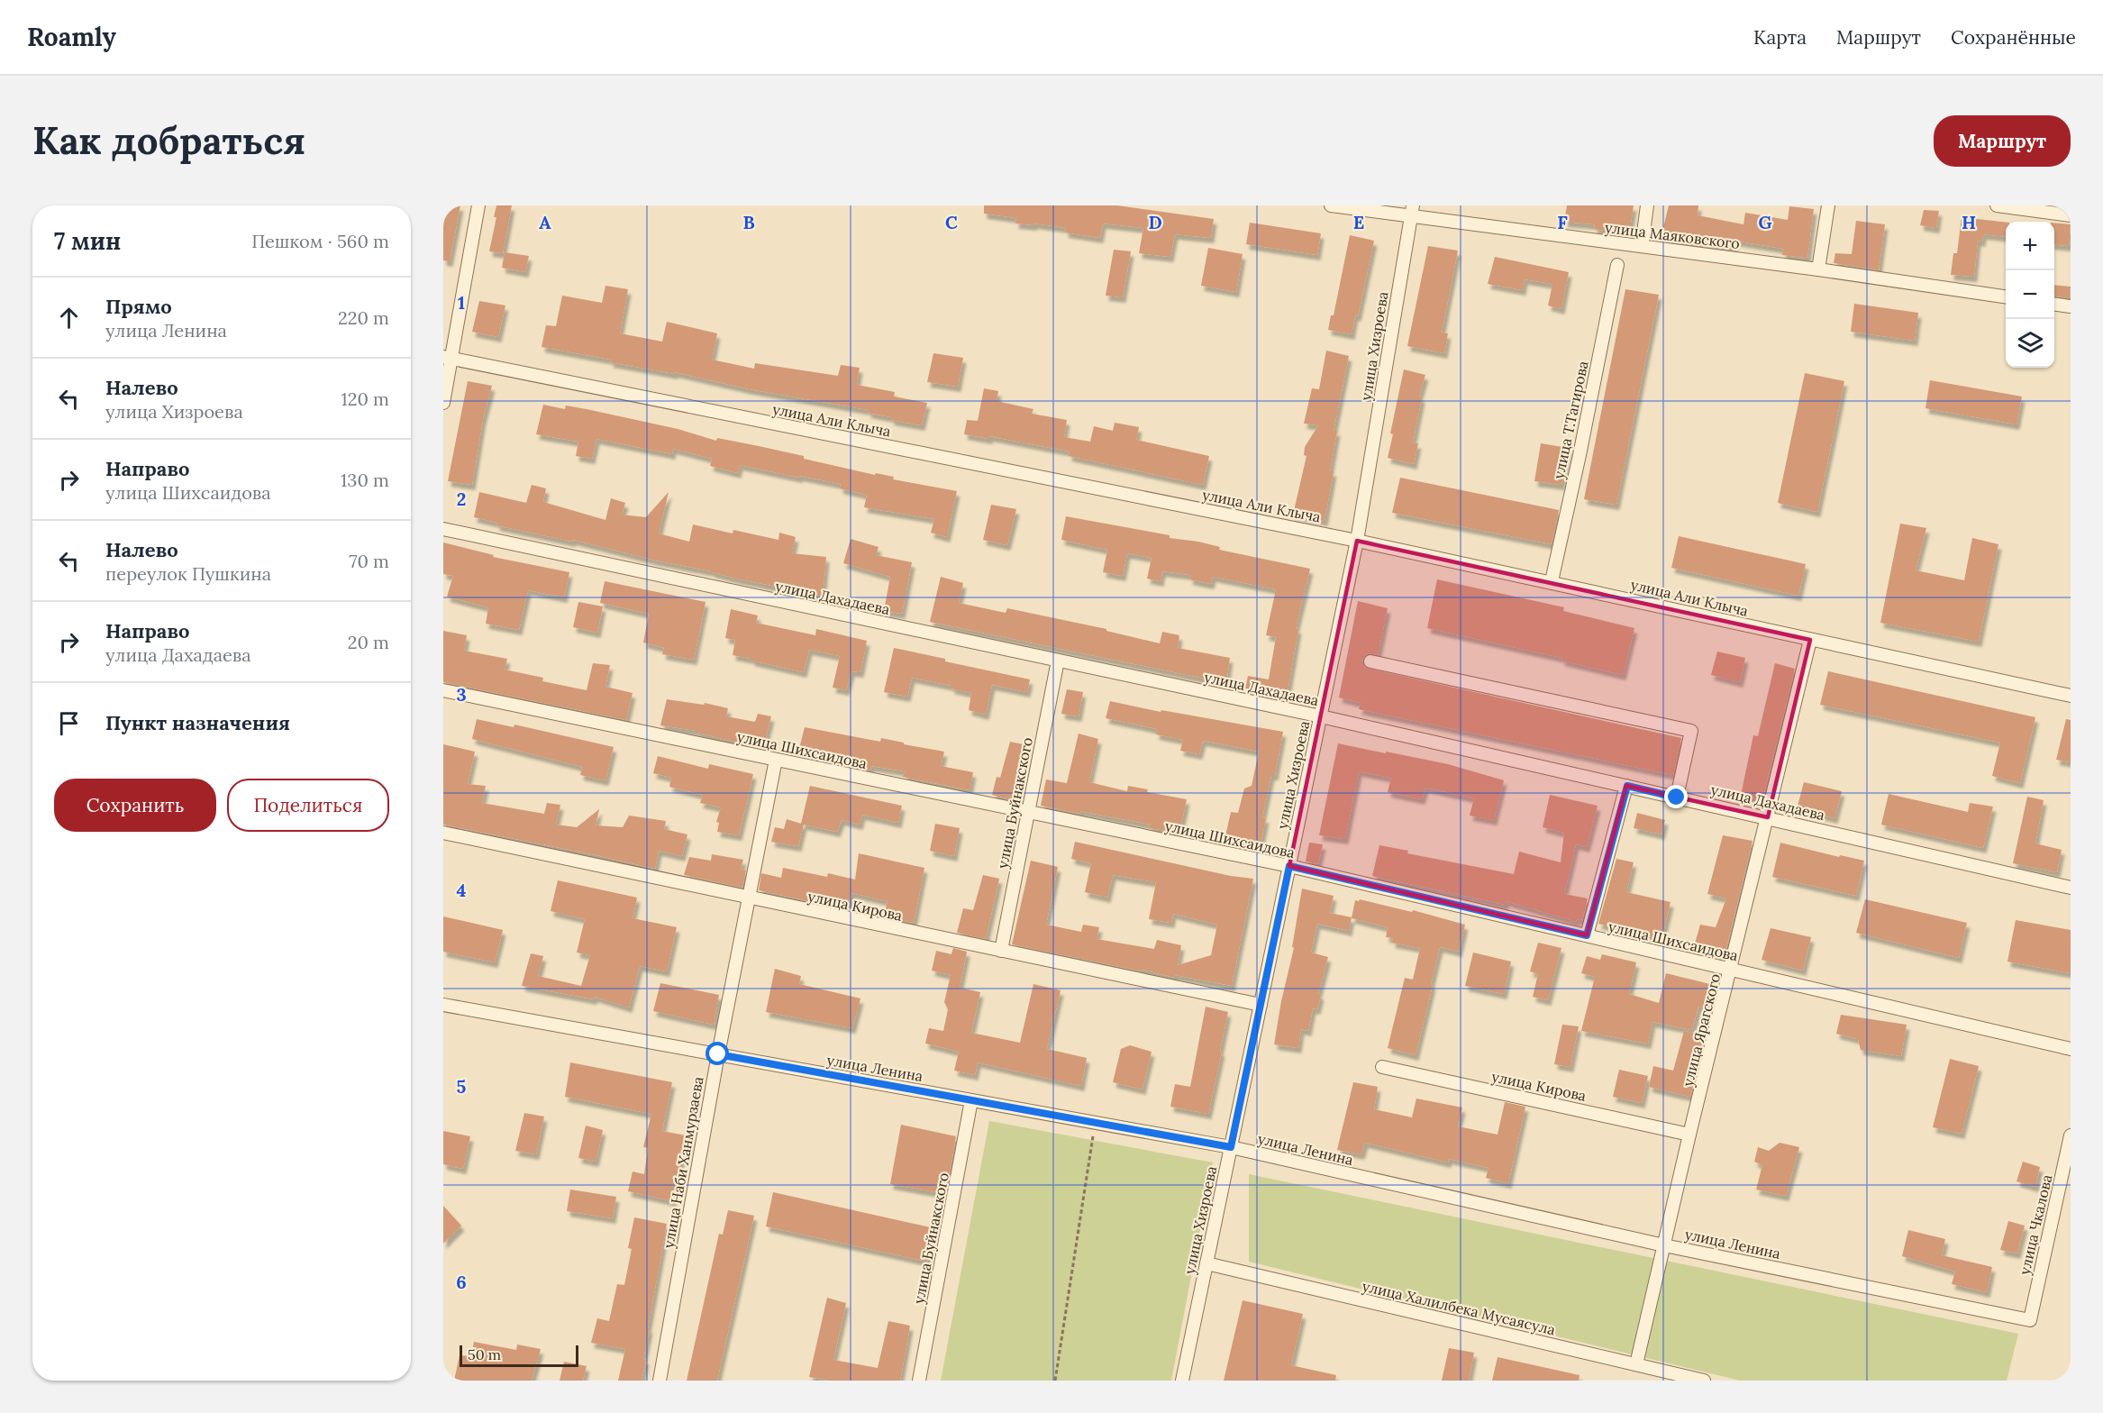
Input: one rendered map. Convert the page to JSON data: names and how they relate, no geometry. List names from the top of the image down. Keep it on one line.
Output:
{"streets":{"street":["улица Маяковского","улица Хизроева","улица Али Клыча","улица Т.Тагирова","улица Дахадаева","улица Шихсаидова","улица Буйнакского","улица Кирова","улица Ярагского","улица Ленина","улица Наби Ханмурзаева","улица Чкалова","улица Халилбека Мусаясула"]},"crossings":[["улица Маяковского","улица Хизроева"],["улица Хизроева","улица Али Клыча"],["улица Хизроева","улица Дахадаева"],["улица Хизроева","улица Шихсаидова"],["улица Хизроева","улица Кирова"],["улица Хизроева","улица Ленина"],["улица Хизроева","улица Халилбека Мусаясула"],["улица Али Клыча","улица Т.Тагирова"],["улица Али Клыча","улица Ярагского"],["улица Дахадаева","улица Буйнакского"],["улица Дахадаева","улица Ярагского"],["улица Шихсаидова","улица Буйнакского"],["улица Шихсаидова","улица Ярагского"],["улица Шихсаидова","улица Наби Ханмурзаева"],["улица Буйнакского","улица Кирова"],["улица Буйнакского","улица Ленина"],["улица Кирова","улица Ярагского"],["улица Кирова","улица Наби Ханмурзаева"],["улица Ярагского","улица Ленина"],["улица Ярагского","улица Халилбека Мусаясула"],["улица Ленина","улица Наби Ханмурзаева"],["улица Ленина","улица Чкалова"]],"scale_bar":"50 m","page":{"header":"Roamly","nav":["Карта","Маршрут","Сохранённые"],"buttons":["Маршрут",["Сохранить","Поделиться"]],"title":"Как добраться","heading":["7 мин","Пешком · 560 m"],"map_buttons":["+","−"],"list":[["Прямо","улица Ленина","220 m"],["Налево","улица Хизроева","120 m"],["Направо","улица Шихсаидова","130 m"],["Налево","переулок Пушкина","70 m"],["Направо","улица Дахадаева","20 m"],"Пункт назначения"],"scale":"50 m"},"grid":{"columns":["A","B","C","D","E","F","G","H"],"rows":["1","2","3","4","5","6"]}}
